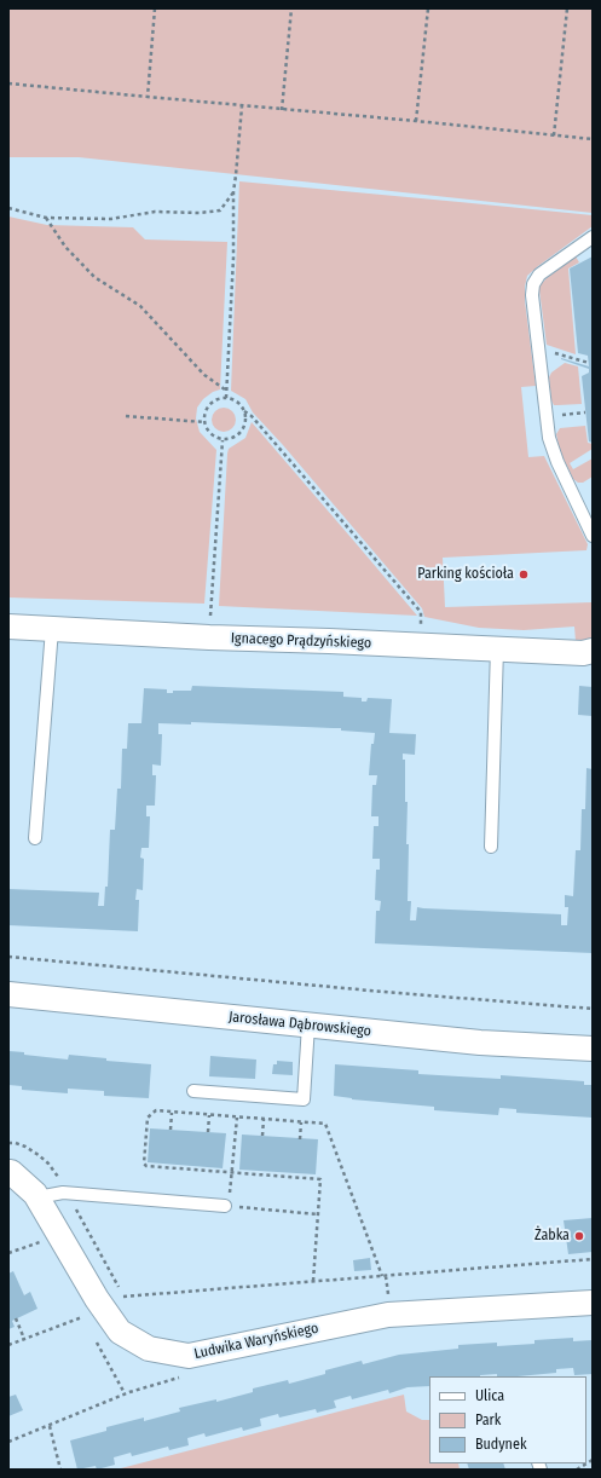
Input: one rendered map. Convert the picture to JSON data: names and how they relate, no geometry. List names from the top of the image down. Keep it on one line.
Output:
{"streets":{"street":["Ignacego Prądzyńskiego","Jarosława Dąbrowskiego","Ludwika Waryńskiego"]},"places":["Parking kościoła","Żabka"],"legend":["Ulica","Park","Budynek"]}
